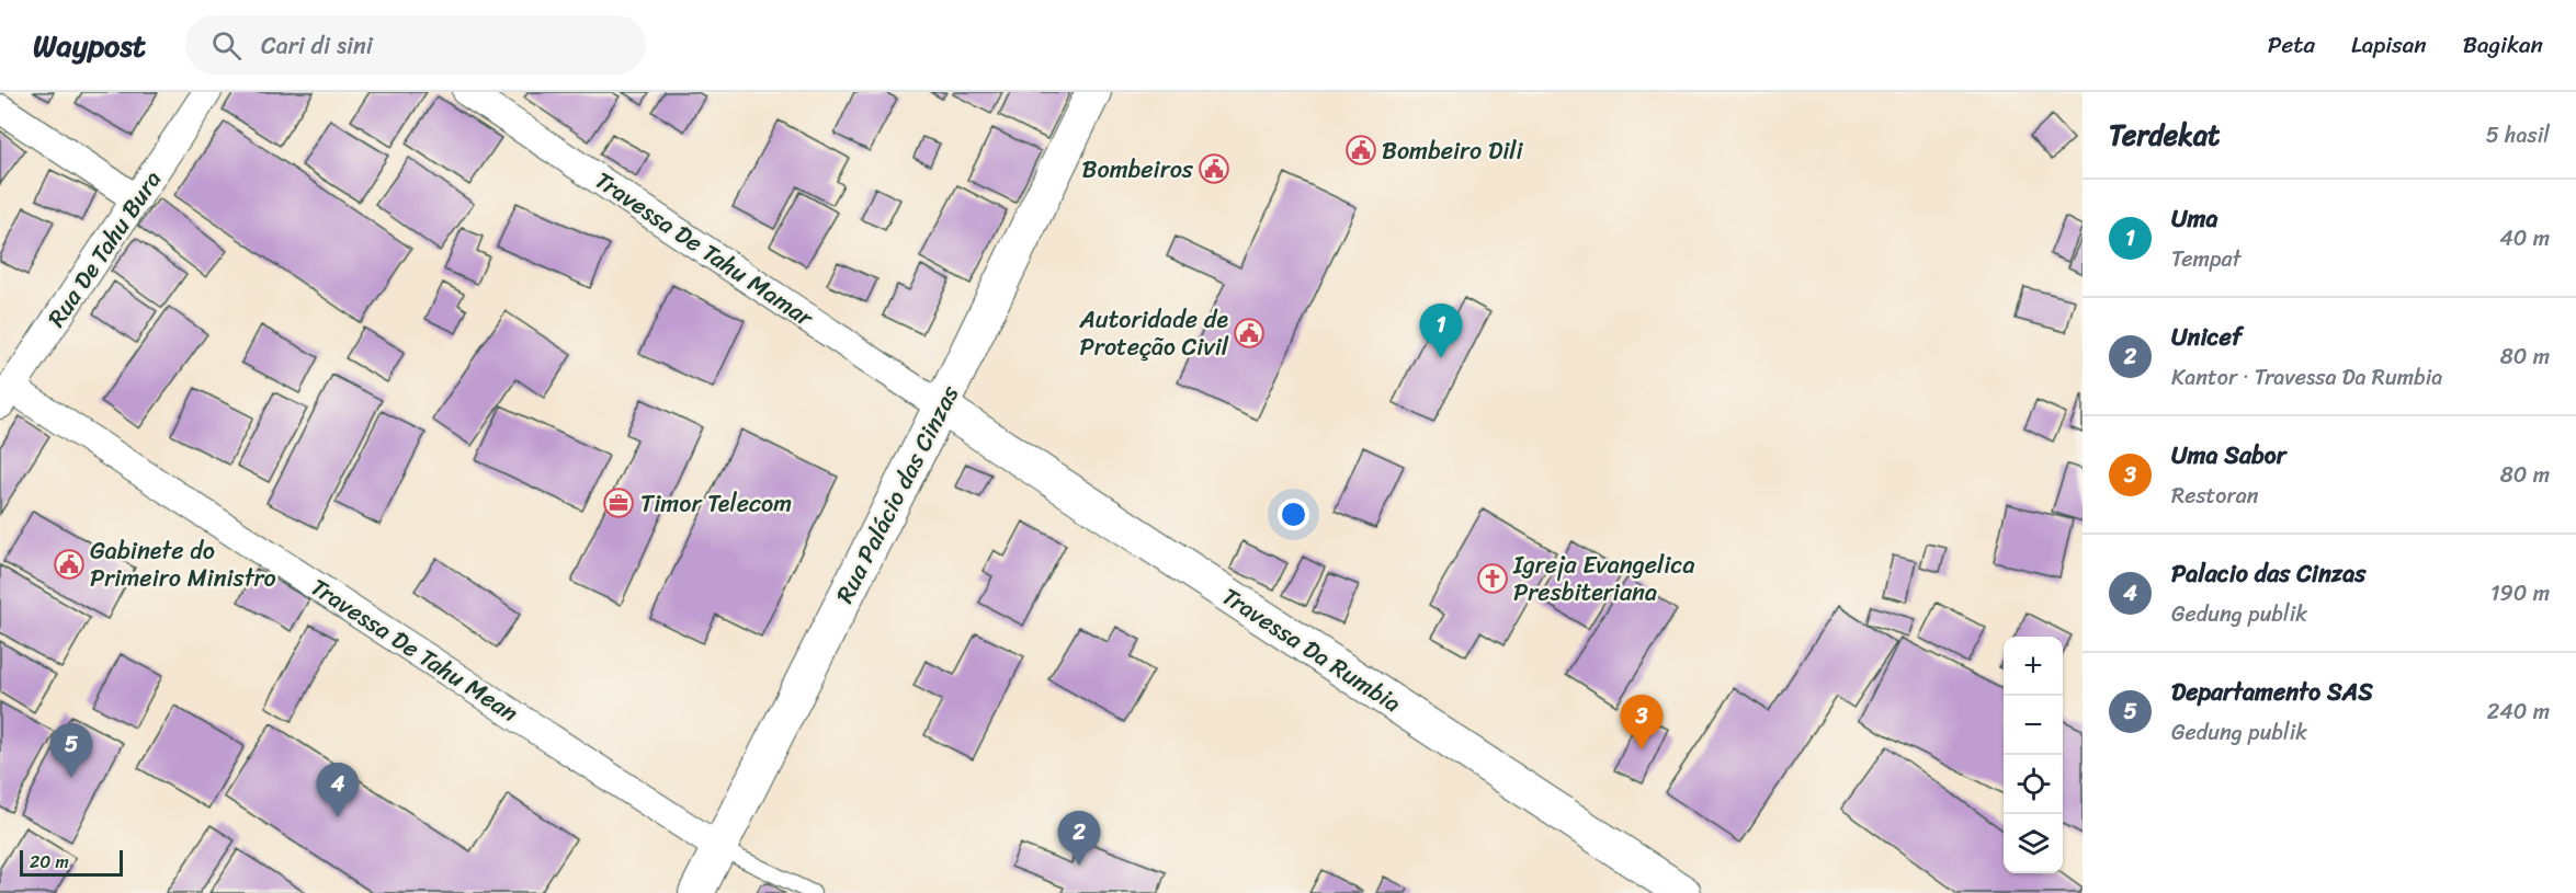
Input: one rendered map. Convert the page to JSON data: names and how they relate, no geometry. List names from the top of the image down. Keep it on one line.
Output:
{"streets":{"street":["Rua De Tahu Bura","Travessa De Tahu Mamar","Rua Palácio das Cinzas","Travessa De Tahu Mean","Travessa Da Rumbia"]},"crossings":[["Rua De Tahu Bura","Travessa De Tahu Mean"],["Travessa De Tahu Mamar","Rua Palácio das Cinzas"],["Travessa De Tahu Mamar","Travessa Da Rumbia"],["Rua Palácio das Cinzas","Travessa De Tahu Mean"],["Rua Palácio das Cinzas","Travessa Da Rumbia"]],"places":{"public building":["Bombeiro Dili","Bombeiros","Autoridade de Proteção Civil","Gabinete do Primeiro Ministro"],"office":["Timor Telecom"],"church":["Igreja Evangelica Presbiteriana"]},"scale_bar":"20 m","page":{"header":"Waypost","search":"Cari di sini","nav":["Peta","Lapisan","Bagikan"],"heading":["Terdekat","5 hasil"],"list":[{"mark":"1","name":"Uma","note":"Tempat","value":"40 m"},{"mark":"2","name":"Unicef","note":"Kantor · Travessa Da Rumbia","value":"80 m"},{"mark":"3","name":"Uma Sabor","note":"Restoran","value":"80 m"},{"mark":"4","name":"Palacio das Cinzas","note":"Gedung publik","value":"190 m"},{"mark":"5","name":"Departamento SAS","note":"Gedung publik","value":"240 m"}],"pins":["1","3","5","4","2"],"map_buttons":["+","−"],"scale":"20 m"}}
